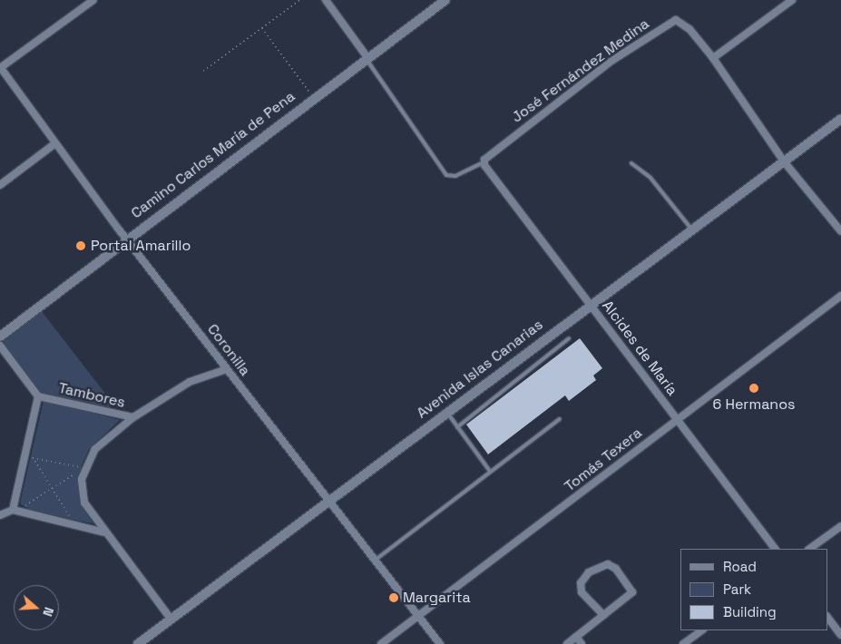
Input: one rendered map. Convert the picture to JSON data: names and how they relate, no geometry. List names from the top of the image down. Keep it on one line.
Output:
{"streets":{"street":["José Fernández Medina","Camino Carlos María de Pena","Alcides de María","Coronilla","Avenida Islas Canarias","Tambores","Tomás Texera"]},"crossings":[["José Fernández Medina","Alcides de María"],["José Fernández Medina","Avenida Islas Canarias"],["Camino Carlos María de Pena","Coronilla"],["Alcides de María","Avenida Islas Canarias"],["Alcides de María","Tomás Texera"],["Coronilla","Avenida Islas Canarias"],["Coronilla","Tomás Texera"],["Avenida Islas Canarias","Tambores"]],"places":["Portal Amarillo","6 Hermanos","Margarita"],"legend":["Road","Park","Building"],"north":"right"}
